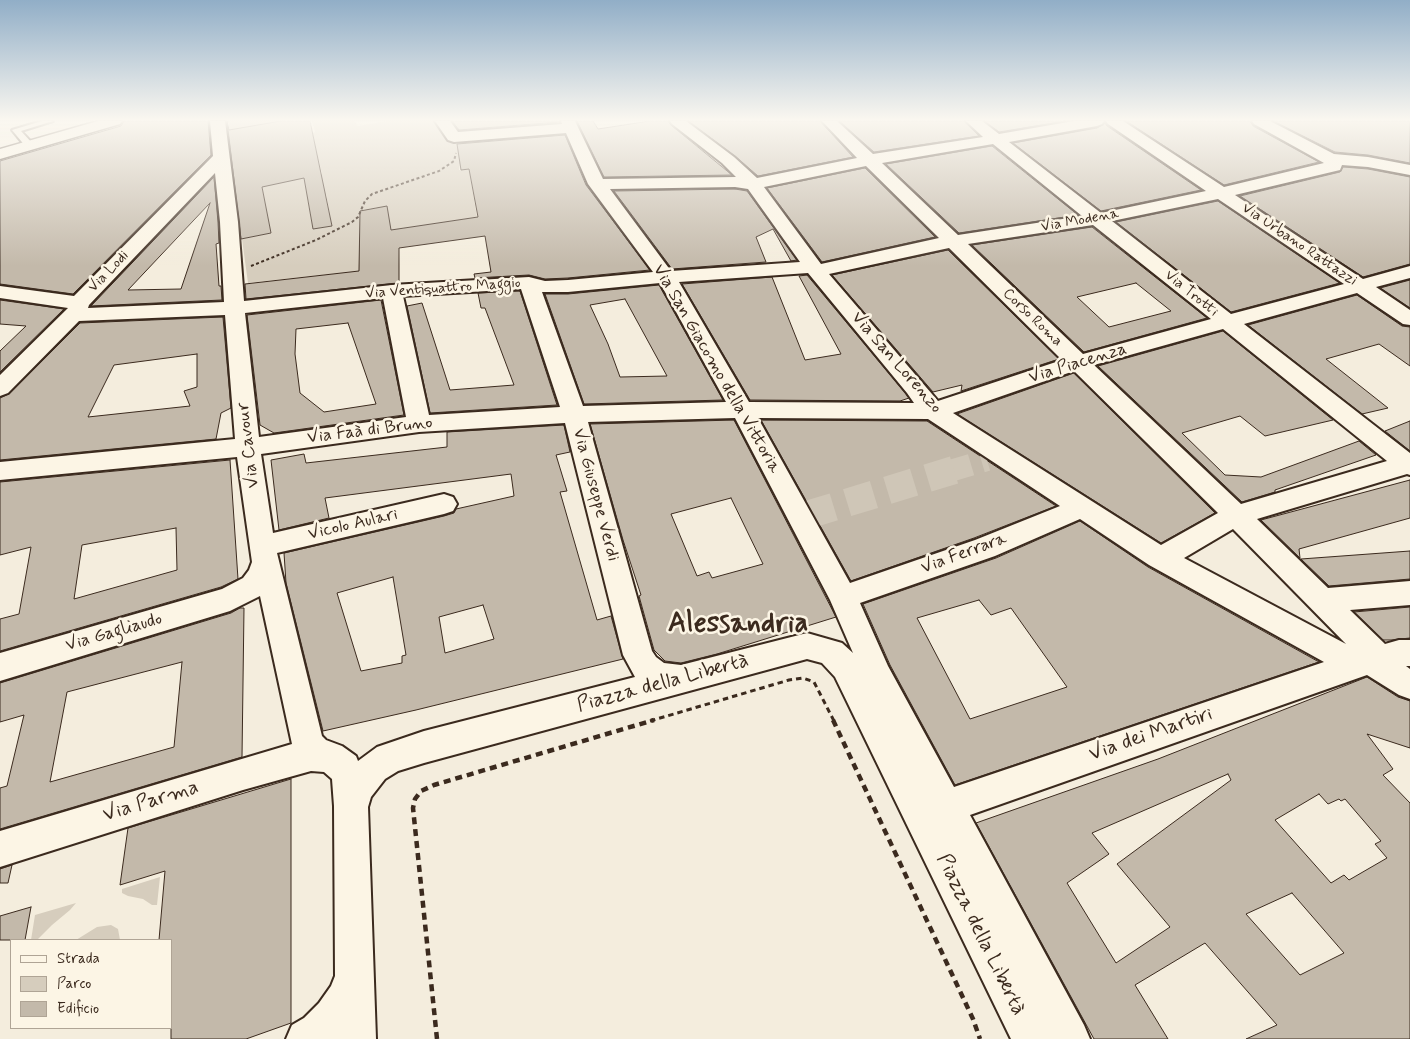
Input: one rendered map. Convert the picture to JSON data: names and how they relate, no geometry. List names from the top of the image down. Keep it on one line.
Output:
{"streets":{"street":["Via Modena","Via Urbano Rattazzi","Via Lodi","Via Ventiquattro Maggio","Via Trotti","Corso Roma","Via San Lorenzo","Via Piacenza","Via San Giacomo della Vittoria","Via Faà di Bruno","Via Cavour","Via Giuseppe Verdi","Vicolo Aulari","Via Ferrara","Via Gagliaudo","Piazza della Libertà","Via dei Martiri","Via Parma"]},"crossings":[["Via Modena","Via Urbano Rattazzi"],["Via Modena","Via Ventiquattro Maggio"],["Via Modena","Via Trotti"],["Via Modena","Corso Roma"],["Via Modena","Via San Lorenzo"],["Via Urbano Rattazzi","Via Piacenza"],["Via Lodi","Via Ventiquattro Maggio"],["Via Ventiquattro Maggio","Via San Lorenzo"],["Via Ventiquattro Maggio","Via San Giacomo della Vittoria"],["Via Ventiquattro Maggio","Via Cavour"],["Via Ventiquattro Maggio","Via Giuseppe Verdi"],["Via Trotti","Via Piacenza"],["Corso Roma","Via San Lorenzo"],["Corso Roma","Via Piacenza"],["Corso Roma","Via dei Martiri"],["Via San Lorenzo","Via Piacenza"],["Via San Lorenzo","Via Ferrara"],["Via San Lorenzo","Via dei Martiri"],["Via Piacenza","Via San Giacomo della Vittoria"],["Via Piacenza","Via Faà di Bruno"],["Via San Giacomo della Vittoria","Via Faà di Bruno"],["Via San Giacomo della Vittoria","Via Ferrara"],["Via San Giacomo della Vittoria","Piazza della Libertà"],["Via Faà di Bruno","Via Cavour"],["Via Faà di Bruno","Via Giuseppe Verdi"],["Via Cavour","Vicolo Aulari"],["Via Cavour","Via Gagliaudo"],["Via Cavour","Piazza della Libertà"],["Via Cavour","Via Parma"],["Via Giuseppe Verdi","Piazza della Libertà"],["Vicolo Aulari","Via Gagliaudo"],["Via Ferrara","Piazza della Libertà"],["Piazza della Libertà","Via dei Martiri"]],"districts":["Alessandria"],"legend":["Strada","Parco","Edificio"]}
